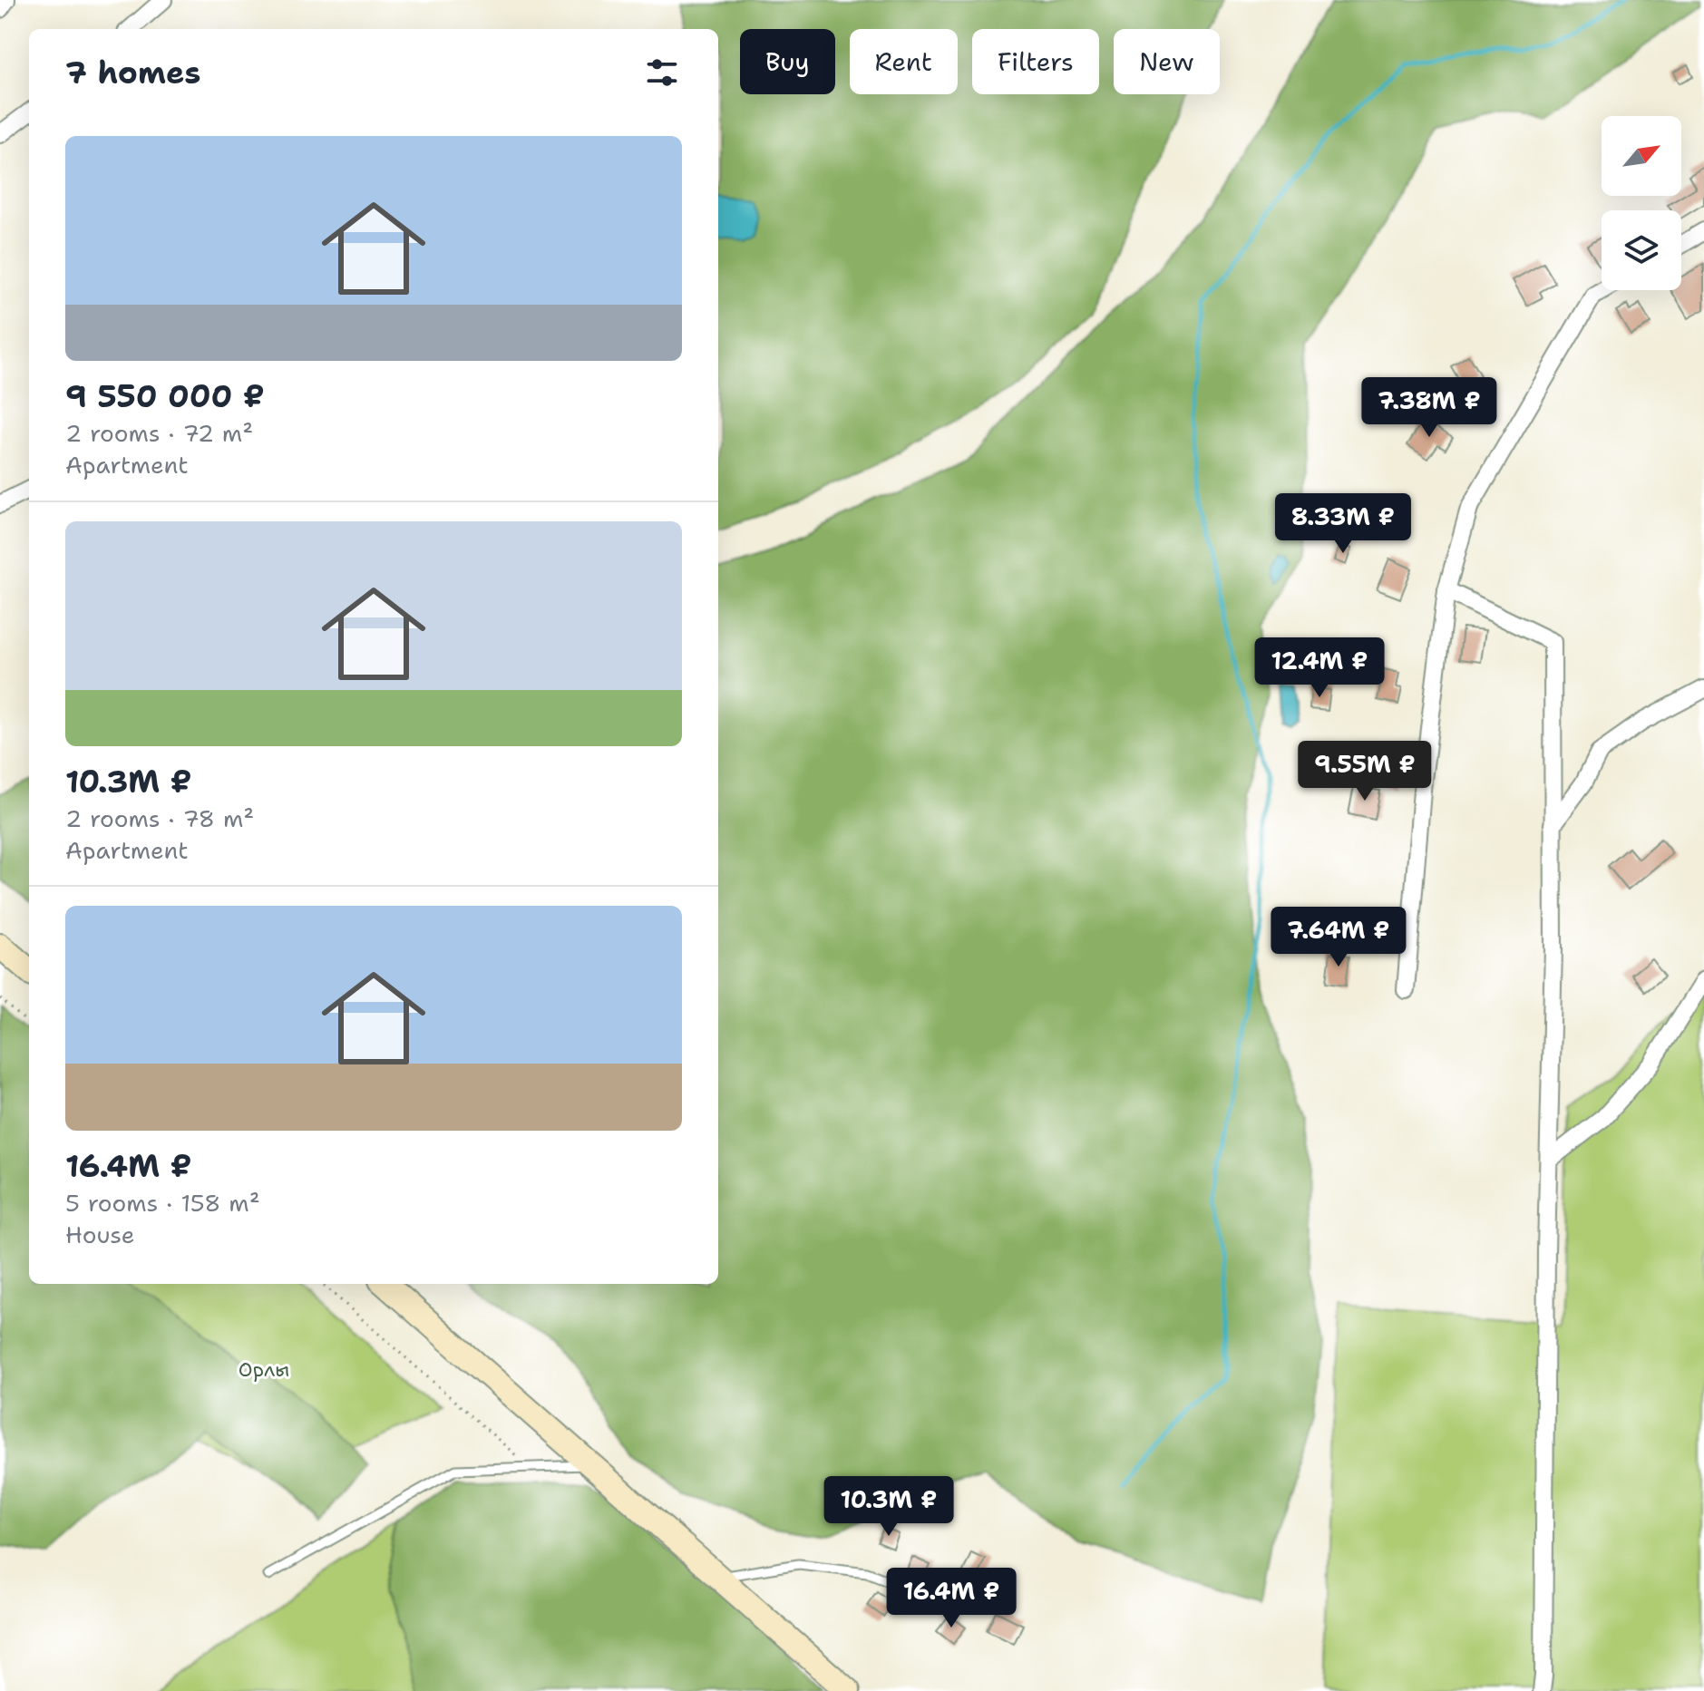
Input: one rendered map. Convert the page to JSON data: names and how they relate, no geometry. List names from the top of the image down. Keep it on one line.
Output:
{"parks":["Орлы"],"north":"top right","page":{"chip":["Buy","Rent","Filters","New"],"heading":"7 homes","list":[{"name":"9 550 000 ₽","note":"2 rooms · 72 m² · Apartment"},{"name":"10.3M ₽","note":"2 rooms · 78 m² · Apartment"},{"name":"16.4M ₽","note":"5 rooms · 158 m² · House"}],"price":["7.38M ₽","8.33M ₽","12.4M ₽","9.55M ₽","7.64M ₽","10.3M ₽","16.4M ₽"]}}
